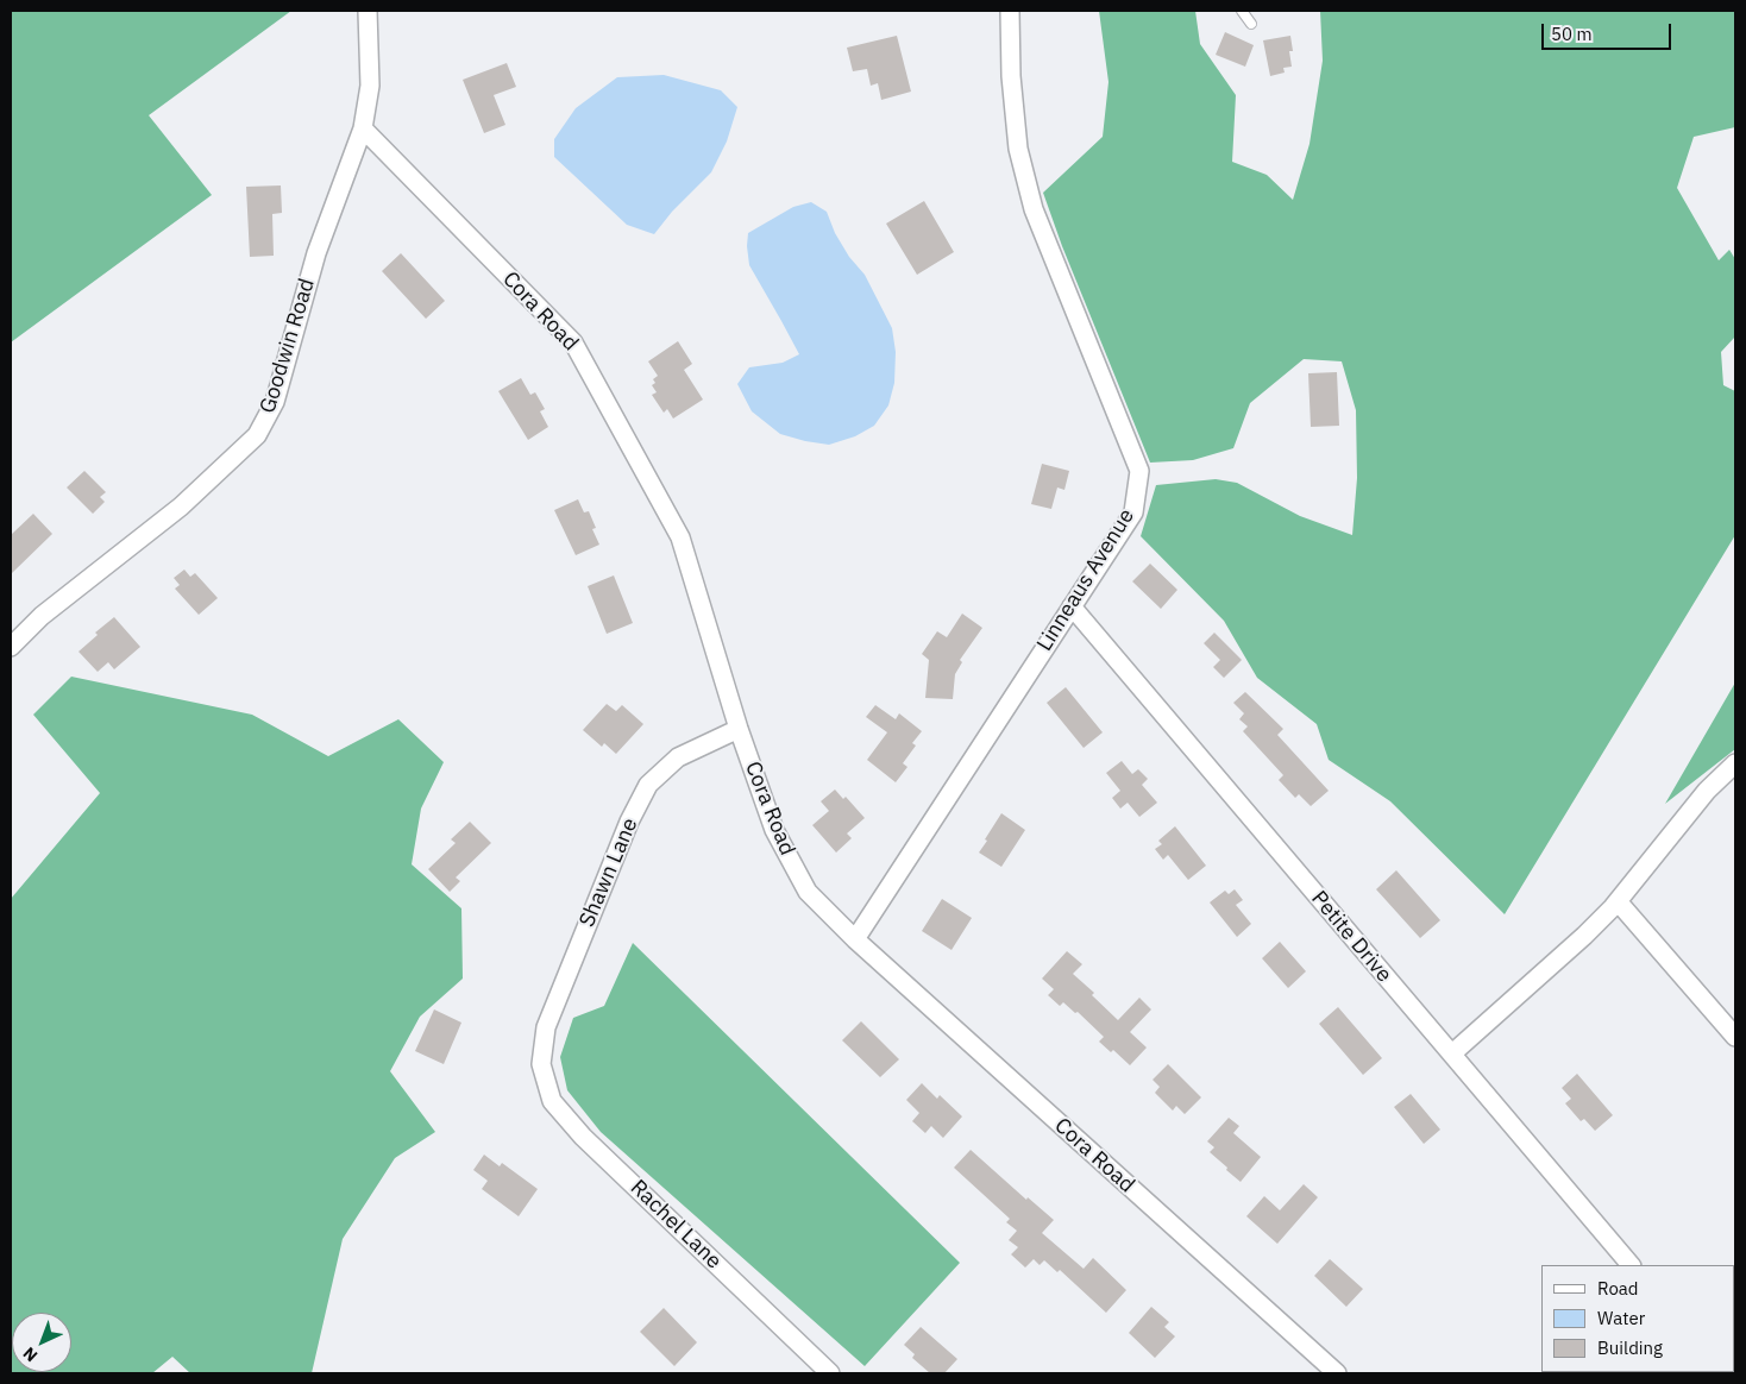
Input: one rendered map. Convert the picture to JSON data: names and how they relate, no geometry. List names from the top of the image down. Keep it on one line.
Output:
{"streets":{"street":["Cora Road","Goodwin Road","Linneaus Avenue","Shawn Lane","Petite Drive","Rachel Lane"]},"crossings":[["Cora Road","Goodwin Road"],["Cora Road","Linneaus Avenue"],["Cora Road","Shawn Lane"],["Linneaus Avenue","Petite Drive"],["Shawn Lane","Rachel Lane"]],"legend":["Road","Water","Building"],"scale_bar":"50 m","north":"bottom left"}
